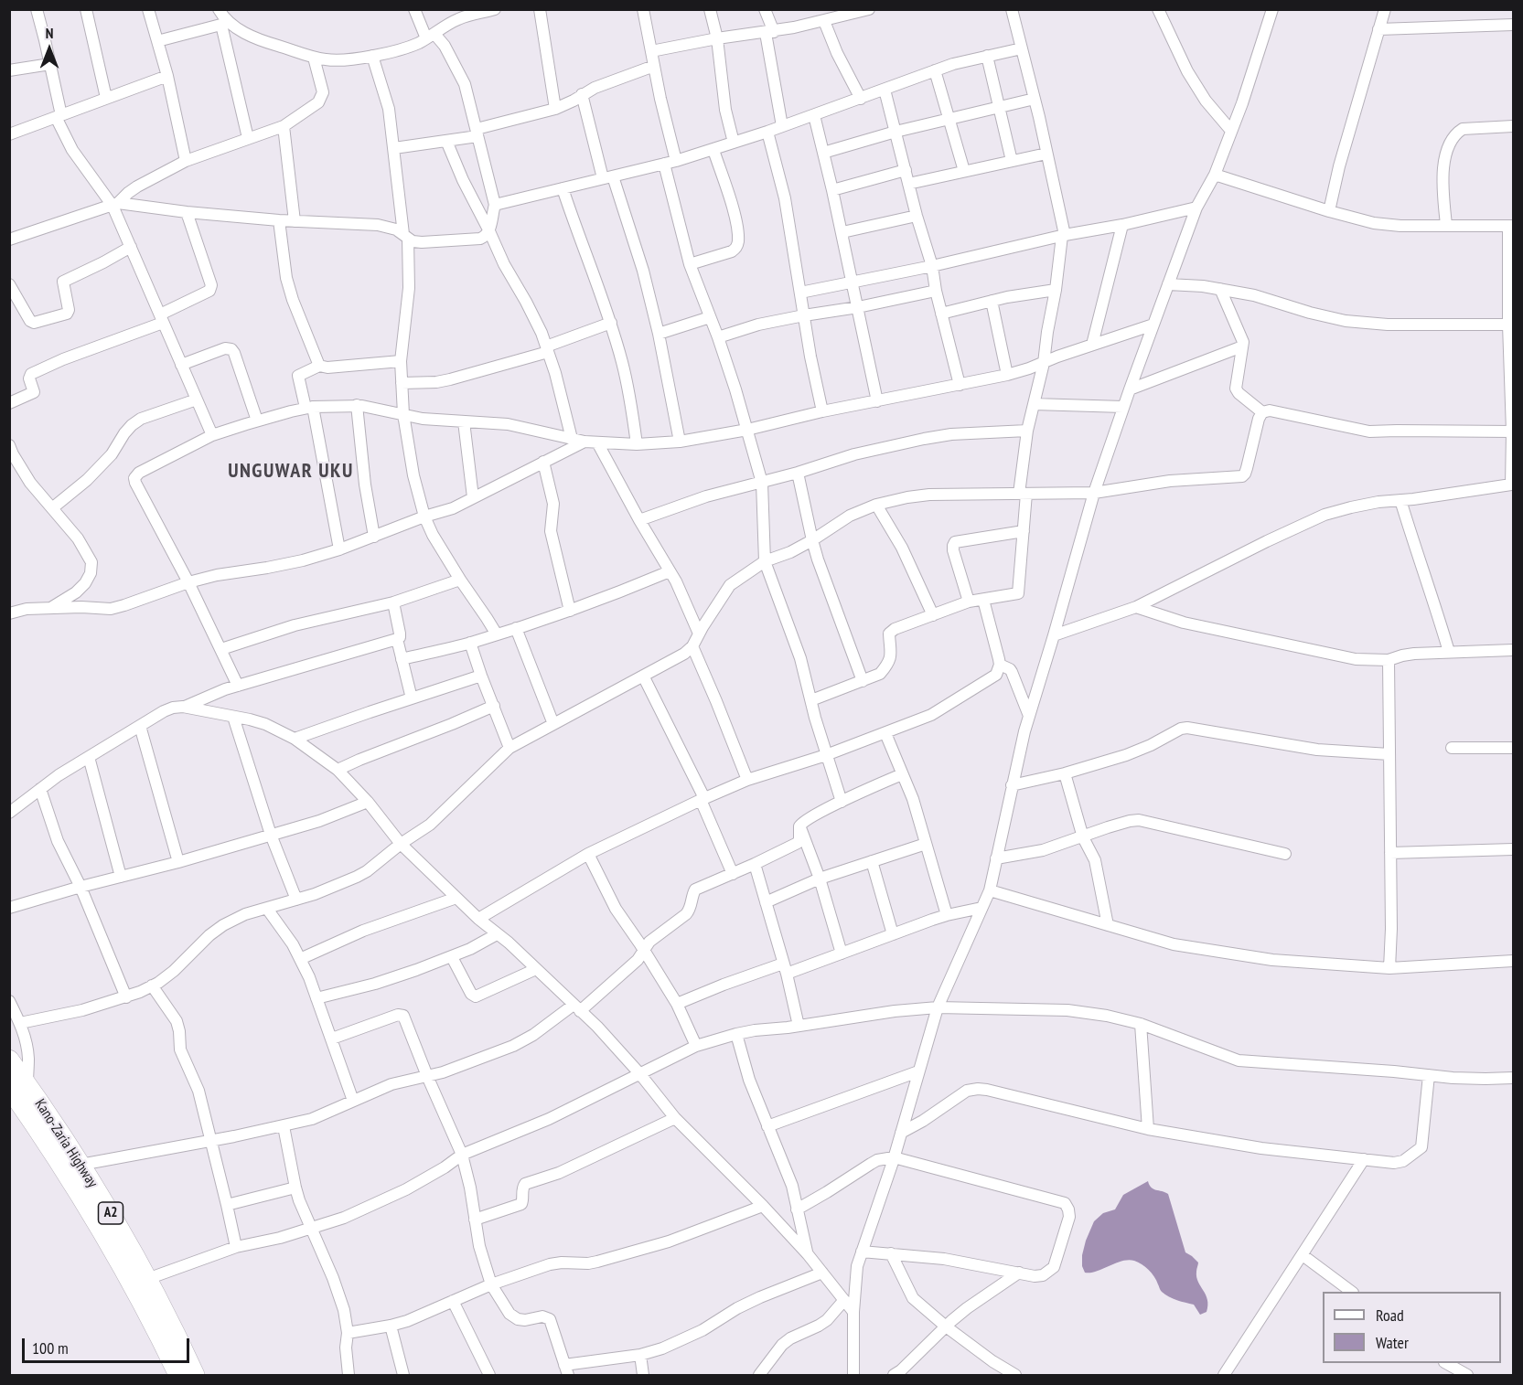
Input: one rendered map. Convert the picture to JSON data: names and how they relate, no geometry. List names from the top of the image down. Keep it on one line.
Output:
{"streets":{"highway":["Kano-Zaria Highway","A2"]},"districts":["UNGUWAR UKU"],"legend":["Road","Water"],"scale_bar":"100 m","north":"top"}
